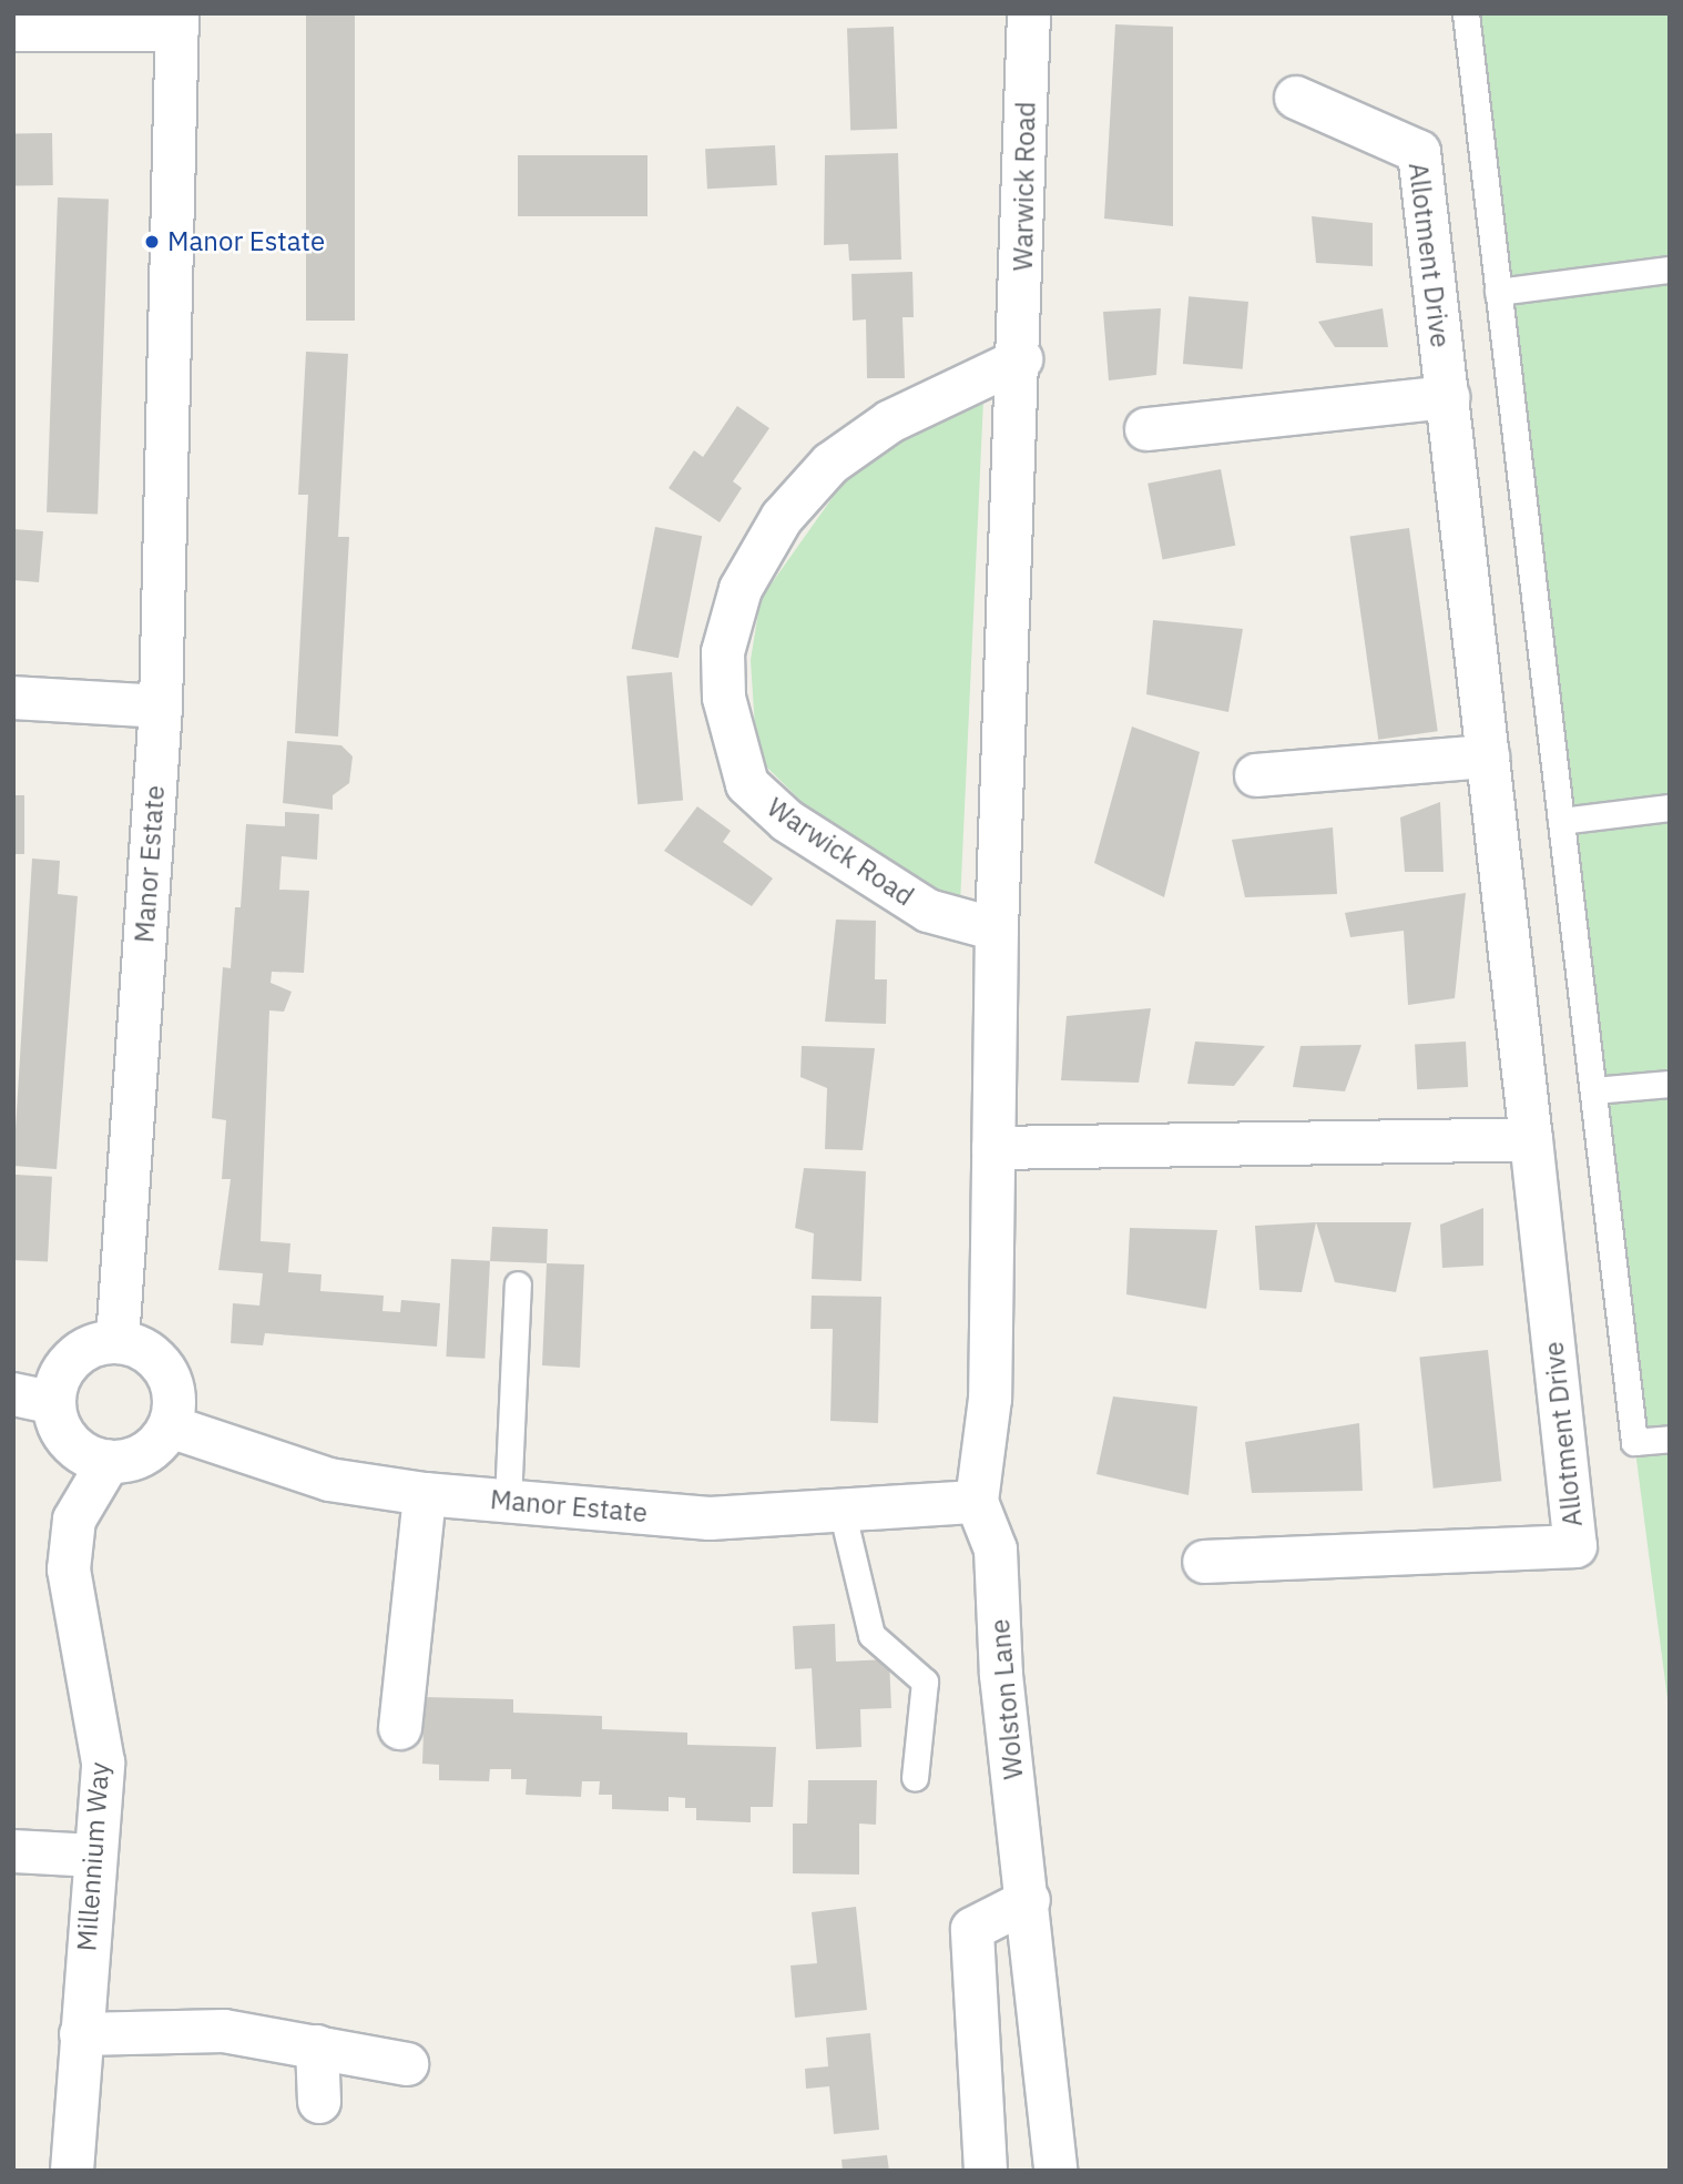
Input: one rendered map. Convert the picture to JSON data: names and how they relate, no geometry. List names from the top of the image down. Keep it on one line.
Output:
{"streets":{"street":["Warwick Road","Allotment Drive","Manor Estate","Wolston Lane","Millennium Way"]},"crossings":[["Warwick Road","Manor Estate"],["Warwick Road","Wolston Lane"],["Manor Estate","Wolston Lane"],["Manor Estate","Millennium Way"]],"places":["Manor Estate"]}
